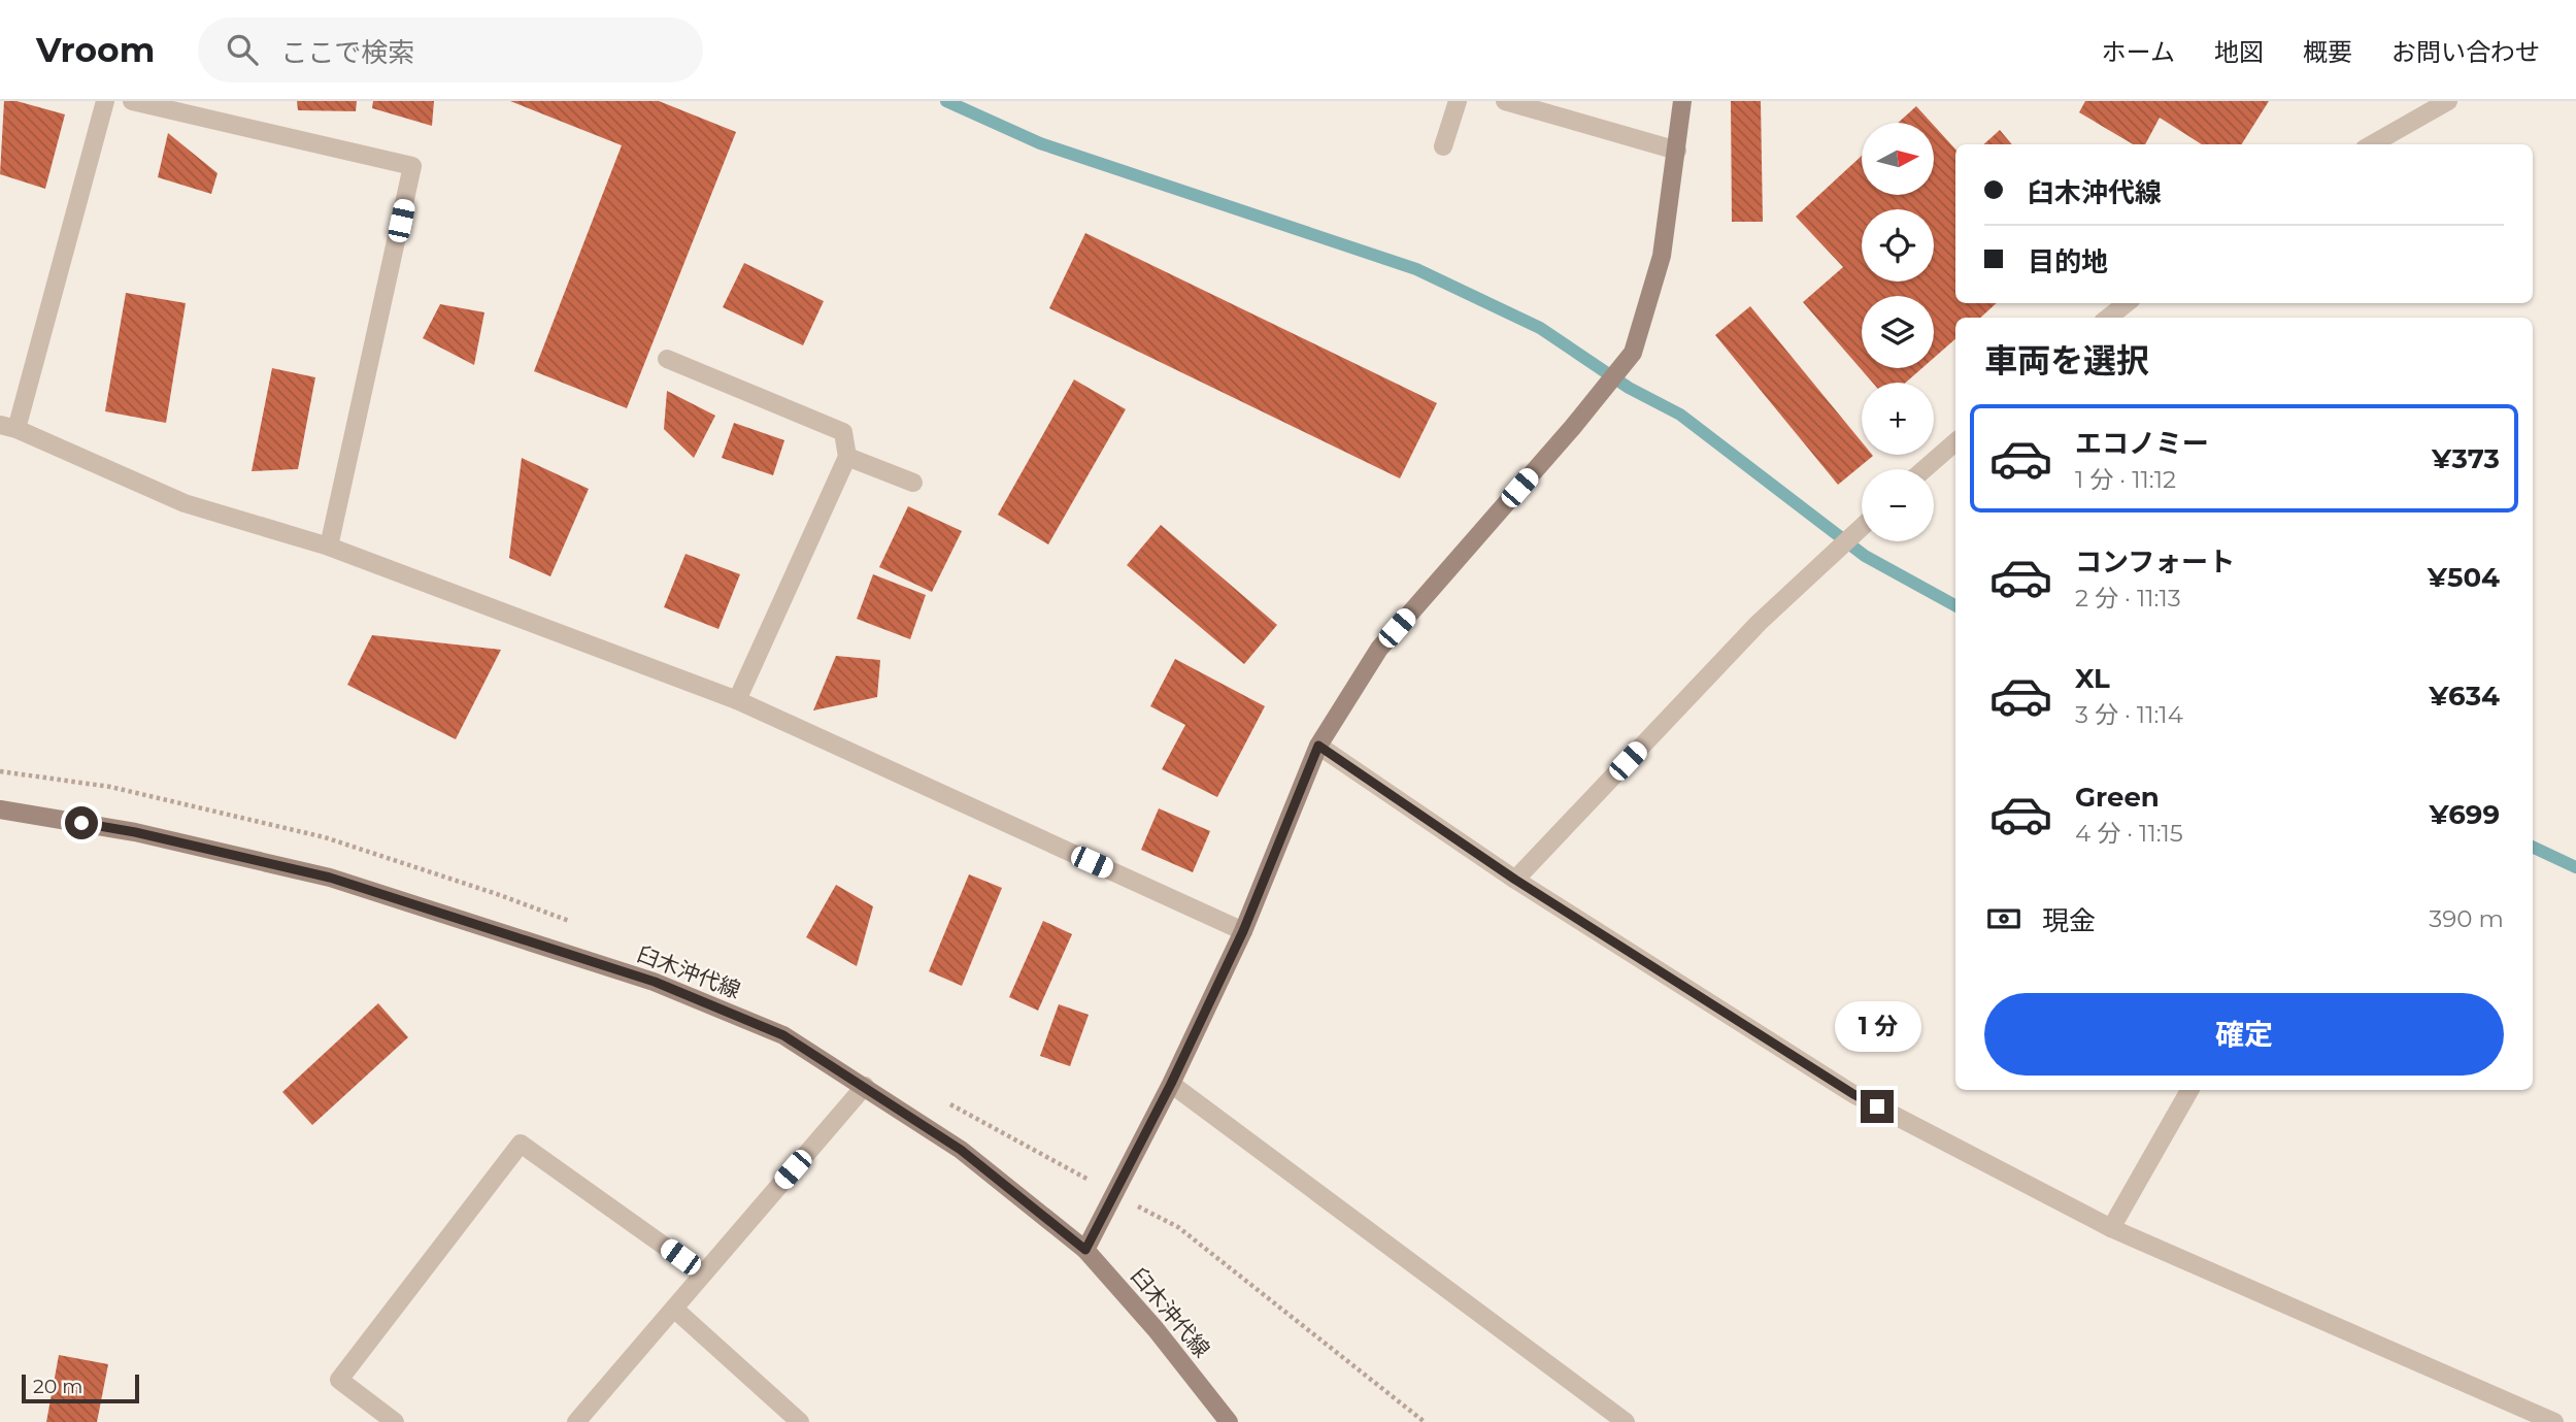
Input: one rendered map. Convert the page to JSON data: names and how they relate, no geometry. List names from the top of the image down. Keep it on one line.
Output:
{"streets":{"main road":["臼木沖代線"]},"scale_bar":"20 m","north":"right","page":{"header":"Vroom","search":"ここで検索","nav":["ホーム","地図","概要","お問い合わせ"],"map_buttons":["+","−"],"banner":["臼木沖代線","目的地"],"heading":"車両を選択","list":[{"name":"エコノミー","note":"1 分 · 11:12","value":"¥373"},{"name":"コンフォート","note":"2 分 · 11:13","value":"¥504"},{"name":"XL","note":"3 分 · 11:14","value":"¥634"},{"name":"Green","note":"4 分 · 11:15","value":"¥699"}],"pay":["現金","390 m"],"buttons":"確定","bubble":"1 分","scale":"20 m"}}
